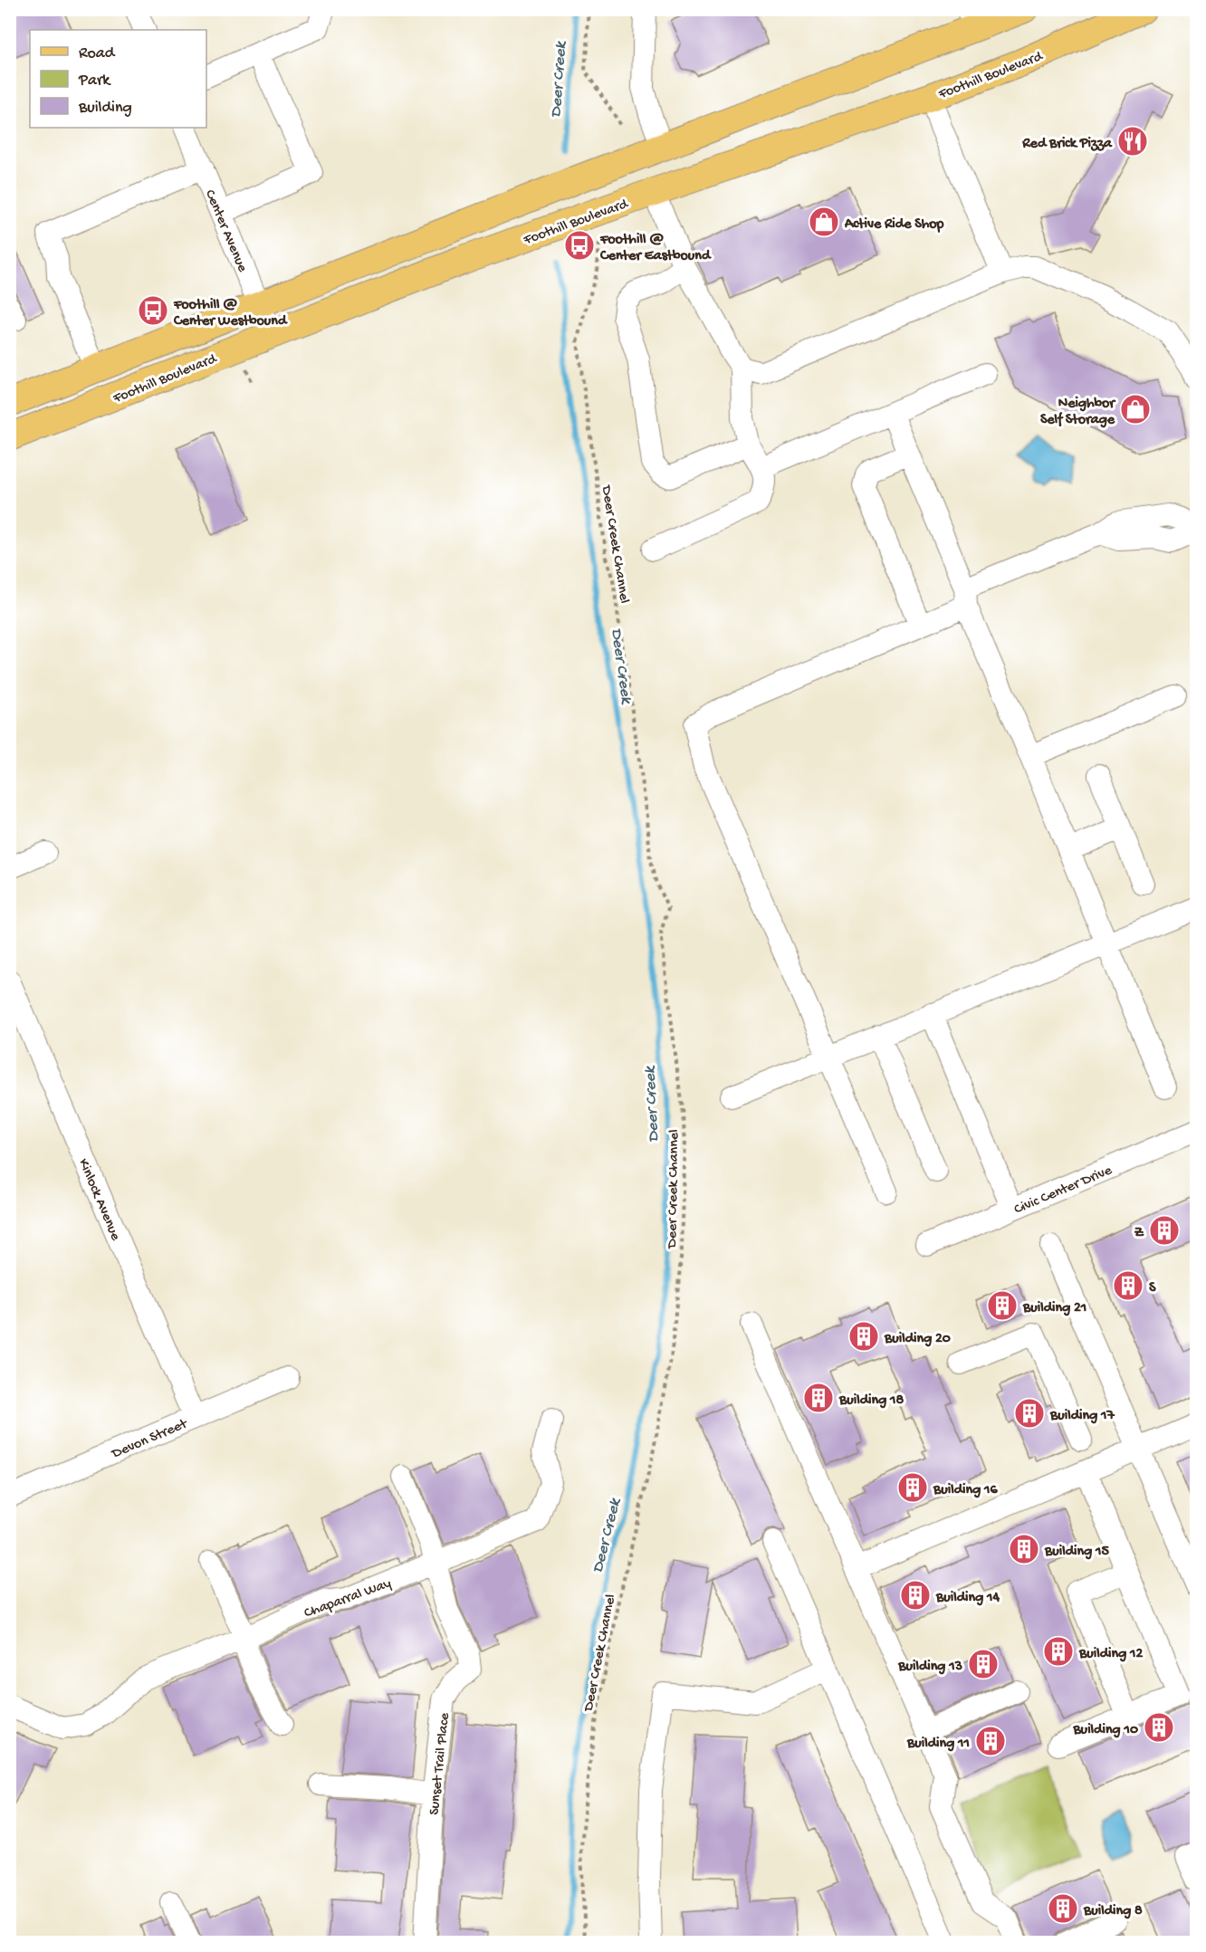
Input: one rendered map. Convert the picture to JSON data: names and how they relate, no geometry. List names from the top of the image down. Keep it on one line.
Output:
{"streets":{"main road":["Foothill Boulevard"],"street":["Center Avenue","Civic Center Drive","Kinlock Avenue","Devon Street","Chaparral Way","Sunset Trail Place"],"path":["Deer Creek Channel"]},"crossings":[["Foothill Boulevard","Center Avenue"],["Kinlock Avenue","Devon Street"],["Chaparral Way","Sunset Trail Place"]],"water":["Deer Creek"],"places":{"restaurant":["Red Brick Pizza"],"shop":["Active Ride Shop","Neighbor Self Storage"],"bus stop":["Foothill @ Center Eastbound","Foothill @ Center Westbound"],"building":["Z","S","Building 21","Building 20","Building 18","Building 17","Building 16","Building 15","Building 14","Building 12","Building 13","Building 10","Building 11","Building 8"]},"legend":["Road","Park","Building"]}
